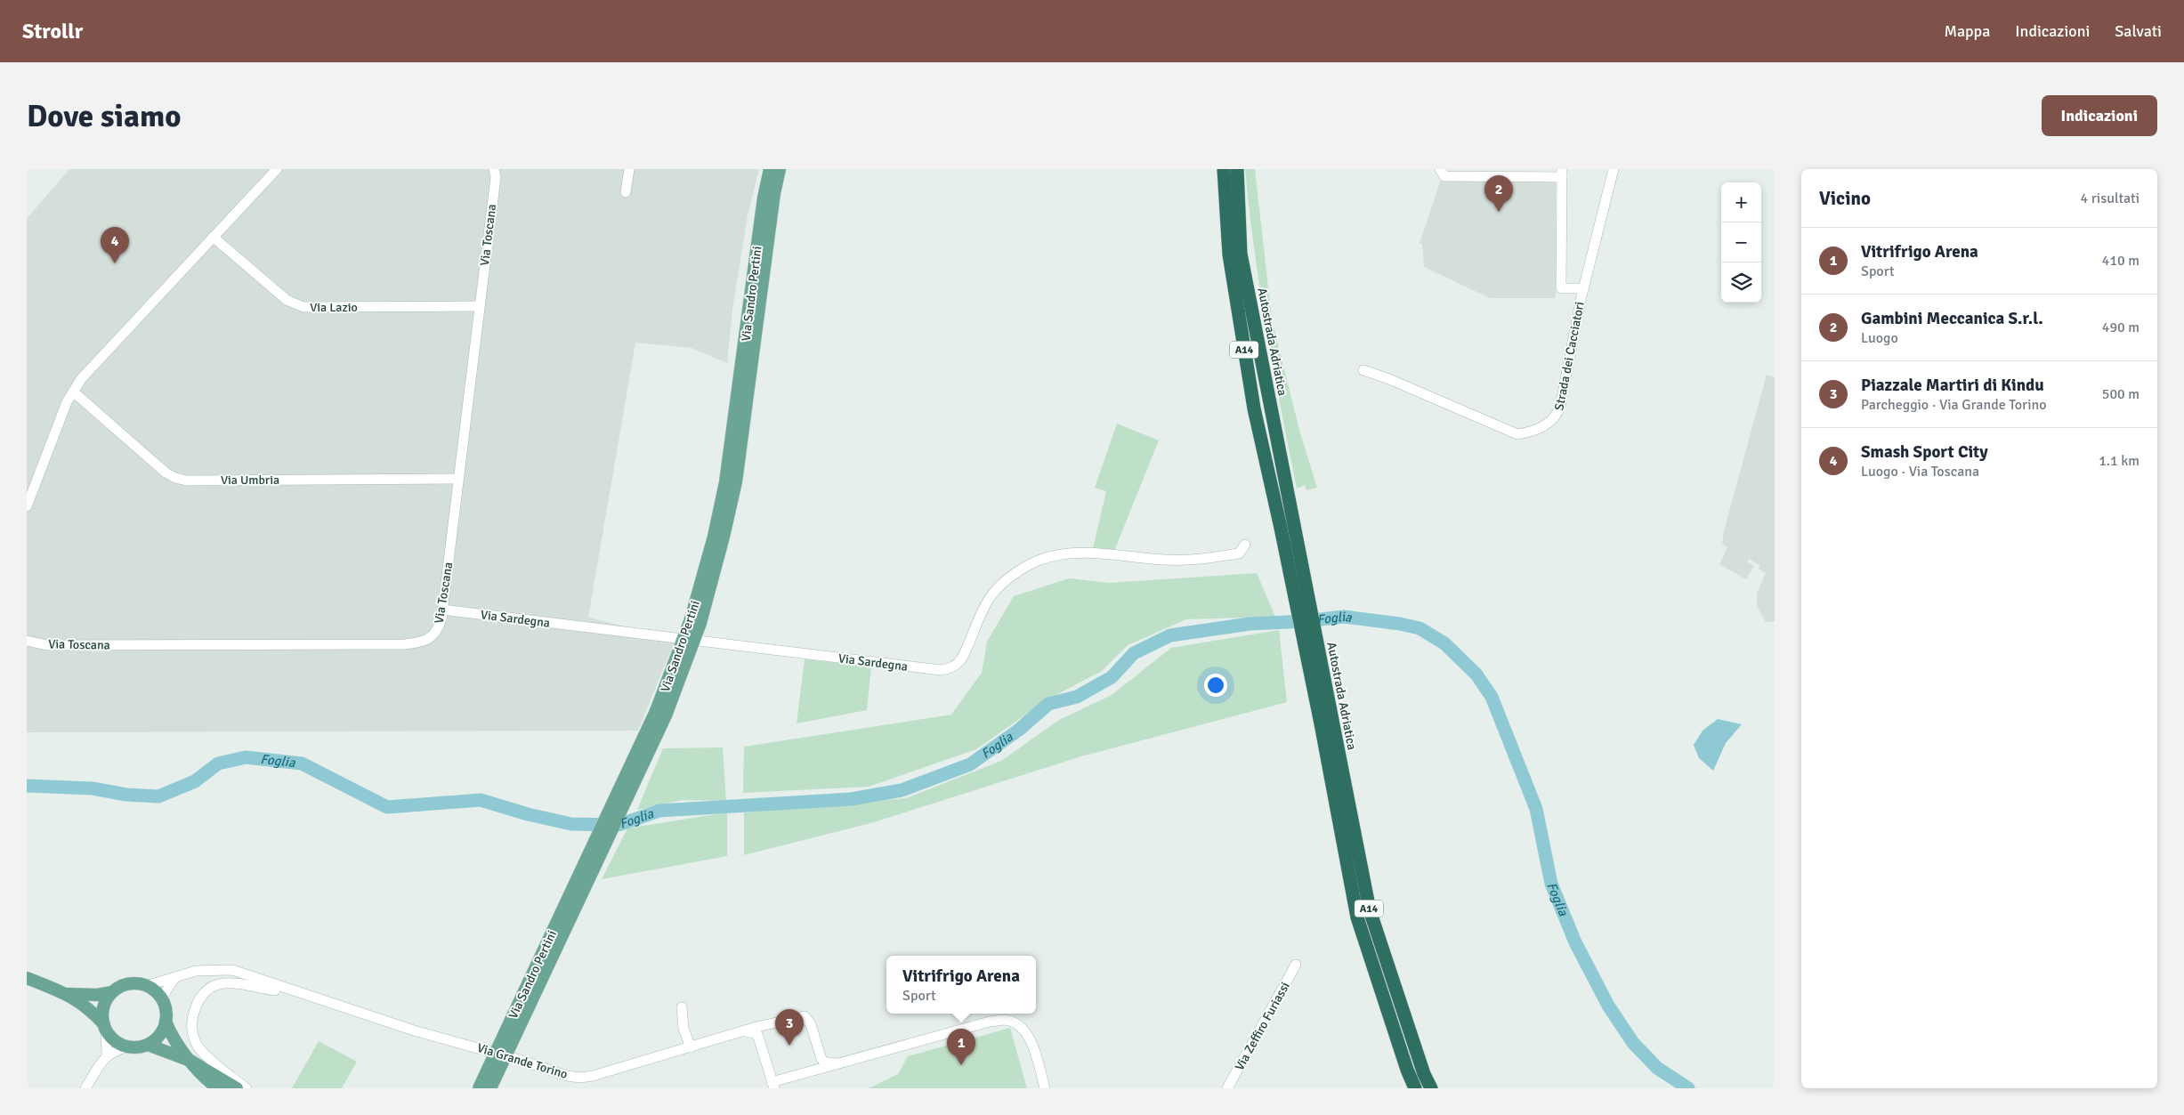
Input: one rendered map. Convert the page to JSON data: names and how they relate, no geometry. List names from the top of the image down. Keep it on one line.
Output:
{"streets":{"highway":["Autostrada Adriatica","A14"],"main road":["Via Sandro Pertini"],"street":["Via Toscana","Via Lazio","Strada dei Cacciatori","Via Umbria","Via Sardegna","Via Zeffiro Furiassi","Via Grande Torino"]},"crossings":[["Via Toscana","Via Lazio"],["Via Toscana","Via Umbria"],["Via Toscana","Via Sardegna"]],"water":["Foglia"],"page":{"header":"Strollr","nav":["Mappa","Indicazioni","Salvati"],"buttons":"Indicazioni","title":"Dove siamo","heading":["Vicino","4 risultati"],"pins":["2","4","3","1"],"map_buttons":["+","−"],"list":[{"mark":"1","name":"Vitrifrigo Arena","note":"Sport","value":"410 m"},{"mark":"2","name":"Gambini Meccanica S.r.l.","note":"Luogo","value":"490 m"},{"mark":"3","name":"Piazzale Martiri di Kindu","note":"Parcheggio · Via Grande Torino","value":"500 m"},{"mark":"4","name":"Smash Sport City","note":"Luogo · Via Toscana","value":"1.1 km"}],"popup":["Vitrifrigo Arena","Sport"]}}
